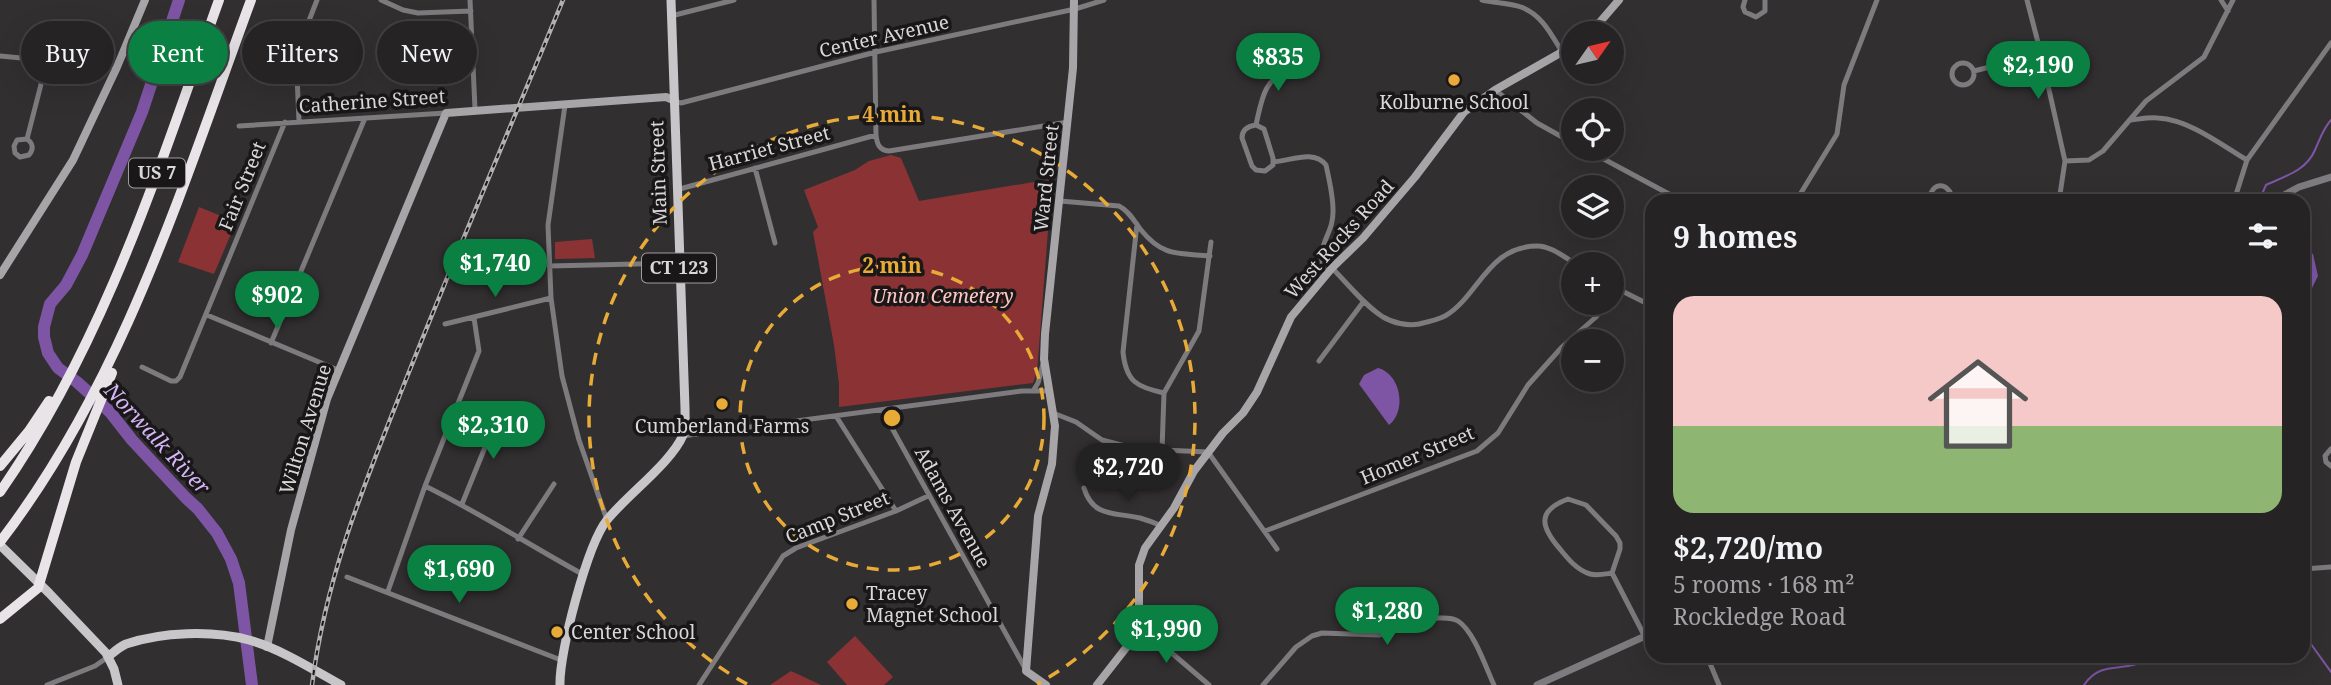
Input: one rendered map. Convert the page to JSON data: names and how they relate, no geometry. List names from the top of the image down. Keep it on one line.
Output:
{"streets":{"highway":["US 7"],"main road":["Catherine Street","Main Street","Ward Street","West Rocks Road","CT 123","Wilton Avenue","Adams Avenue"],"street":["Center Avenue","Harriet Street","Fair Street","Homer Street","Camp Street"]},"crossings":[["Center Avenue","Catherine Street"],["Center Avenue","Main Street"],["Center Avenue","Ward Street"],["Catherine Street","Main Street"],["Catherine Street","Fair Street"],["Catherine Street","Wilton Avenue"],["Harriet Street","Main Street"],["Ward Street","Adams Avenue"],["Adams Avenue","Camp Street"]],"water":["Norwalk River"],"parks":["Union Cemetery"],"places":["Kolburne School","Cumberland Farms","Tracey Magnet School","Center School"],"north":"top right","page":{"map_buttons":["+","−"],"chip":["Buy","Rent","Filters","New"],"price":["$835","$2,190","$1,740","$902","$2,310","$2,720","$1,690","$1,280","$1,990"],"heading":"9 homes","list":[{"name":"$2,720/mo","note":"5 rooms · 168 m² · Rockledge Road"}]},"rings":["4 min","2 min"]}
